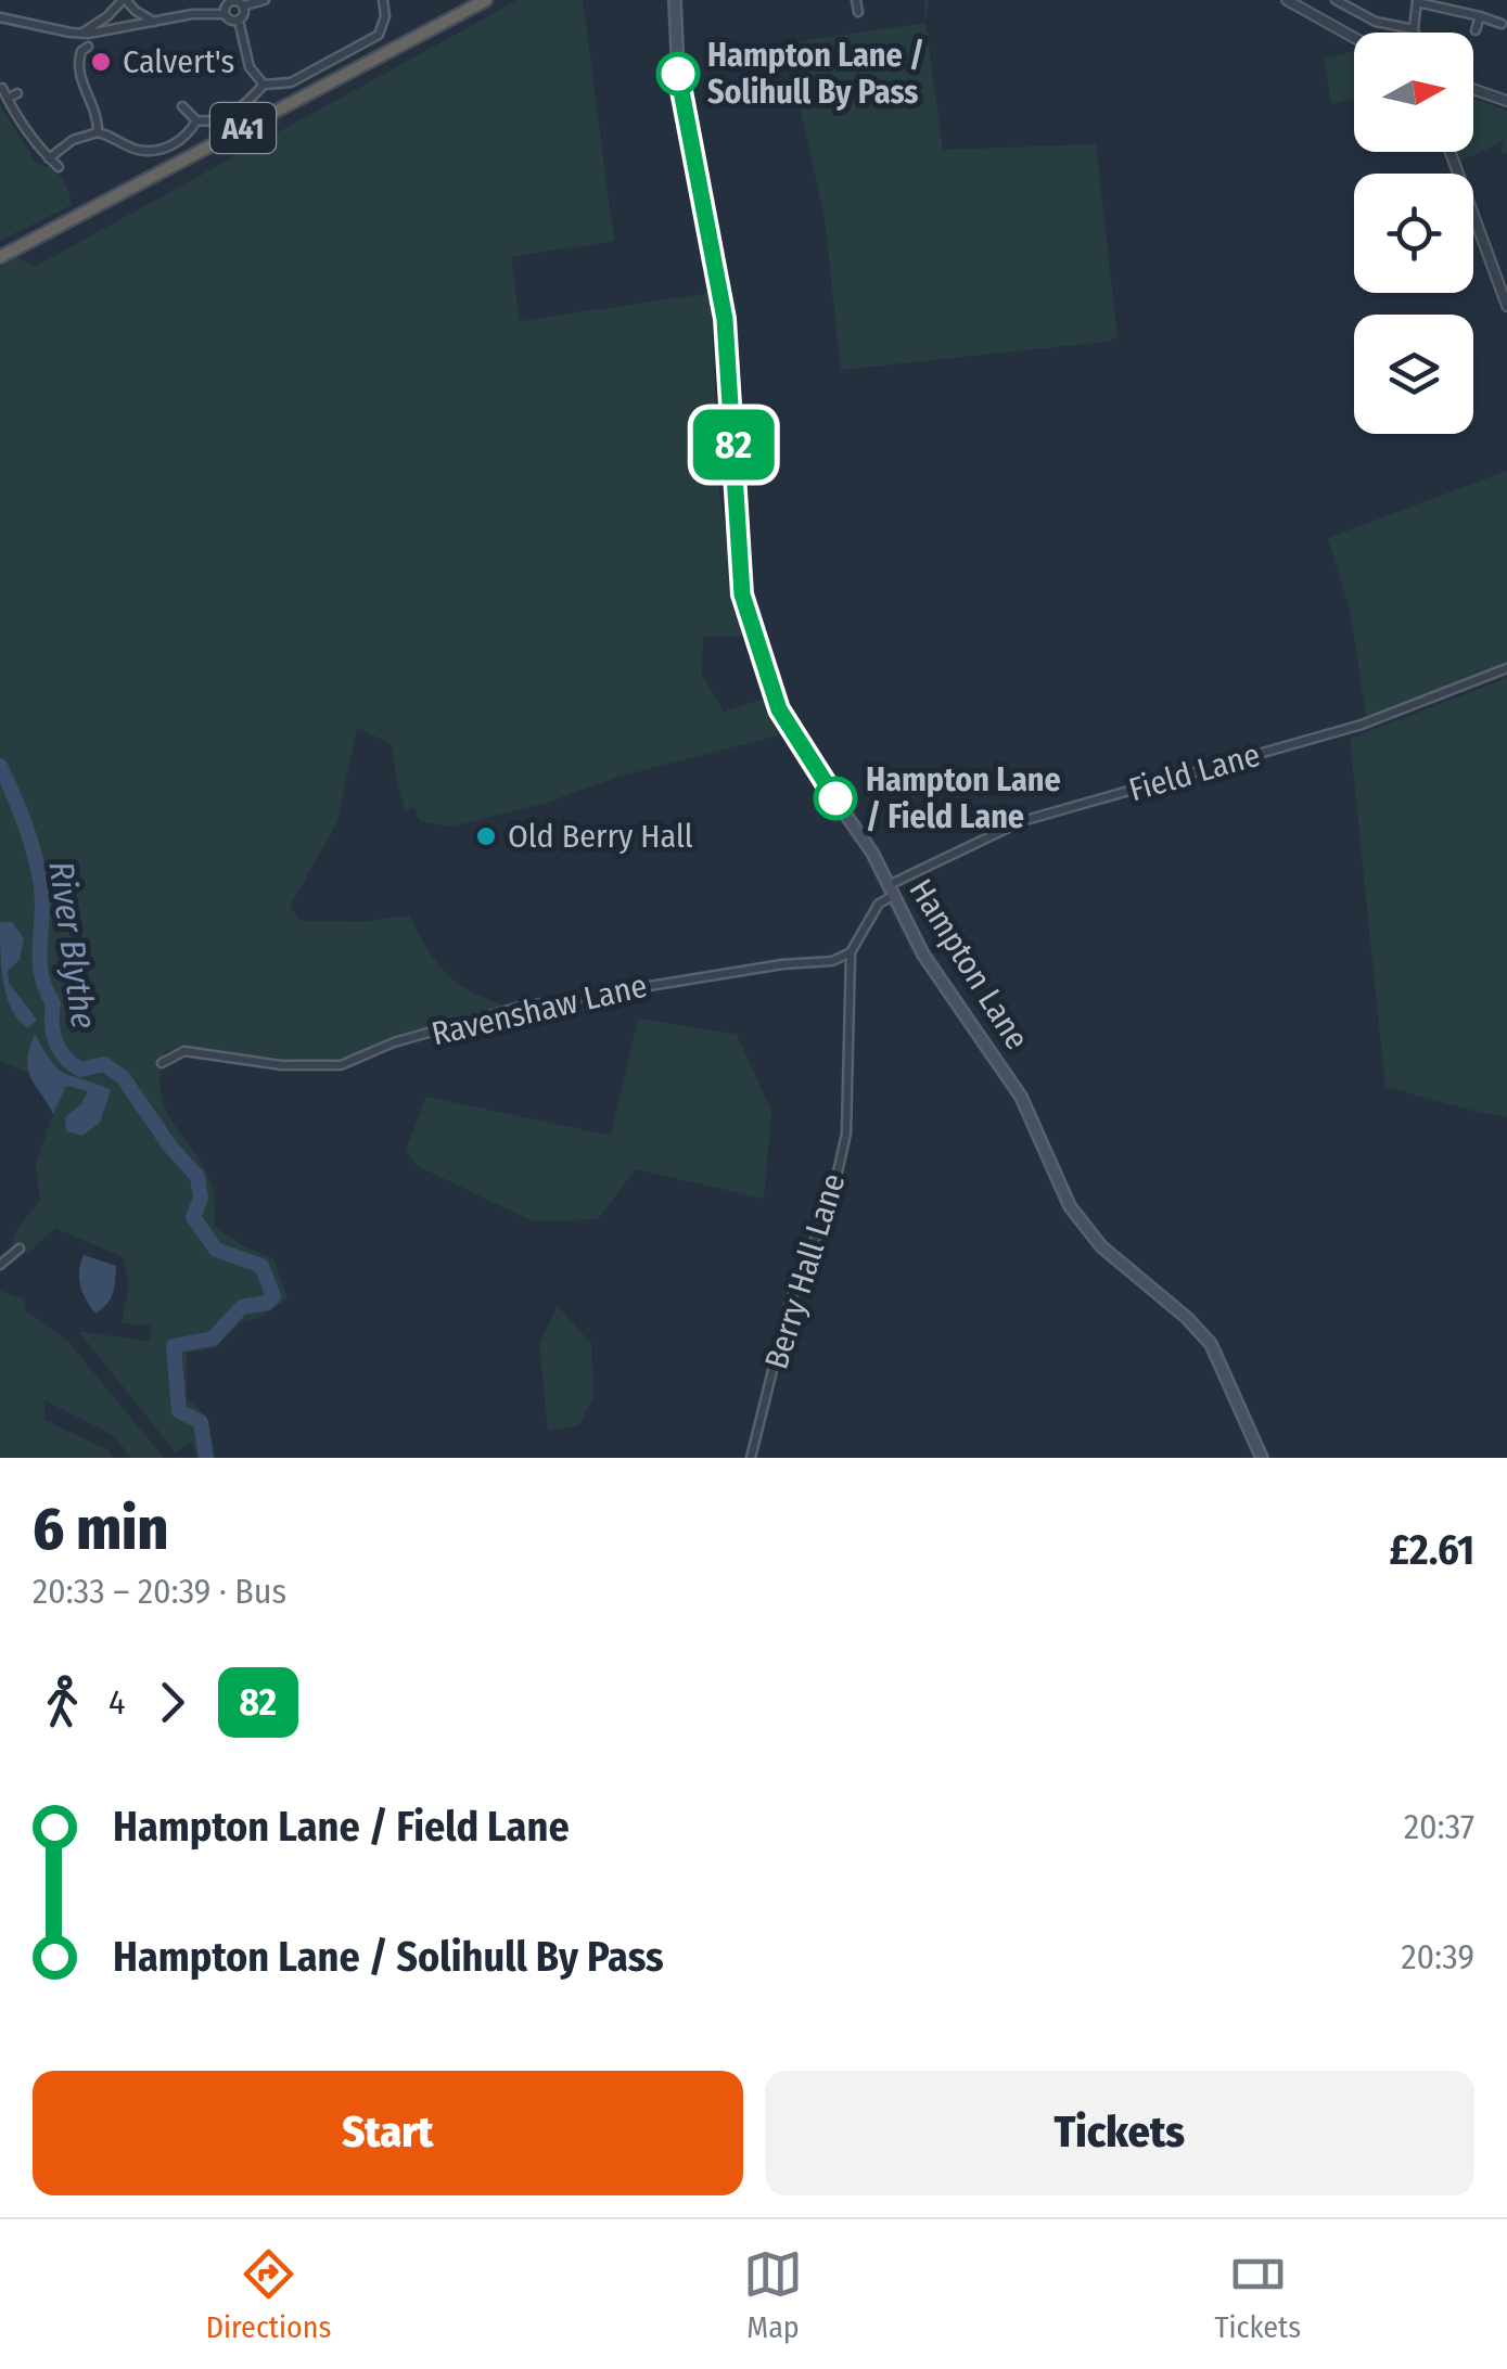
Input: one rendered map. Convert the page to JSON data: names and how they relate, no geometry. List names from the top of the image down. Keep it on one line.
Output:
{"streets":{"highway":["A41"],"main road":["Hampton Lane"],"street":["Field Lane","Ravenshaw Lane","Berry Hall Lane"]},"crossings":[["Field Lane","Hampton Lane"],["Ravenshaw Lane","Berry Hall Lane"]],"water":["River Blythe"],"places":["Calvert's","Hampton Lane / Solihull By Pass","Hampton Lane / Field Lane","Old Berry Hall"],"lines":["bus line 82"],"north":"right","page":{"on_map":"82","heading":["6 min","20:33 – 20:39 · Bus","£2.61"],"legs":["4","82"],"list":[{"name":"Hampton Lane / Field Lane","value":"20:37"},{"name":"Hampton Lane / Solihull By Pass","value":"20:39"}],"buttons":["Start","Tickets"],"tabs":["Directions","Map","Tickets"]}}
